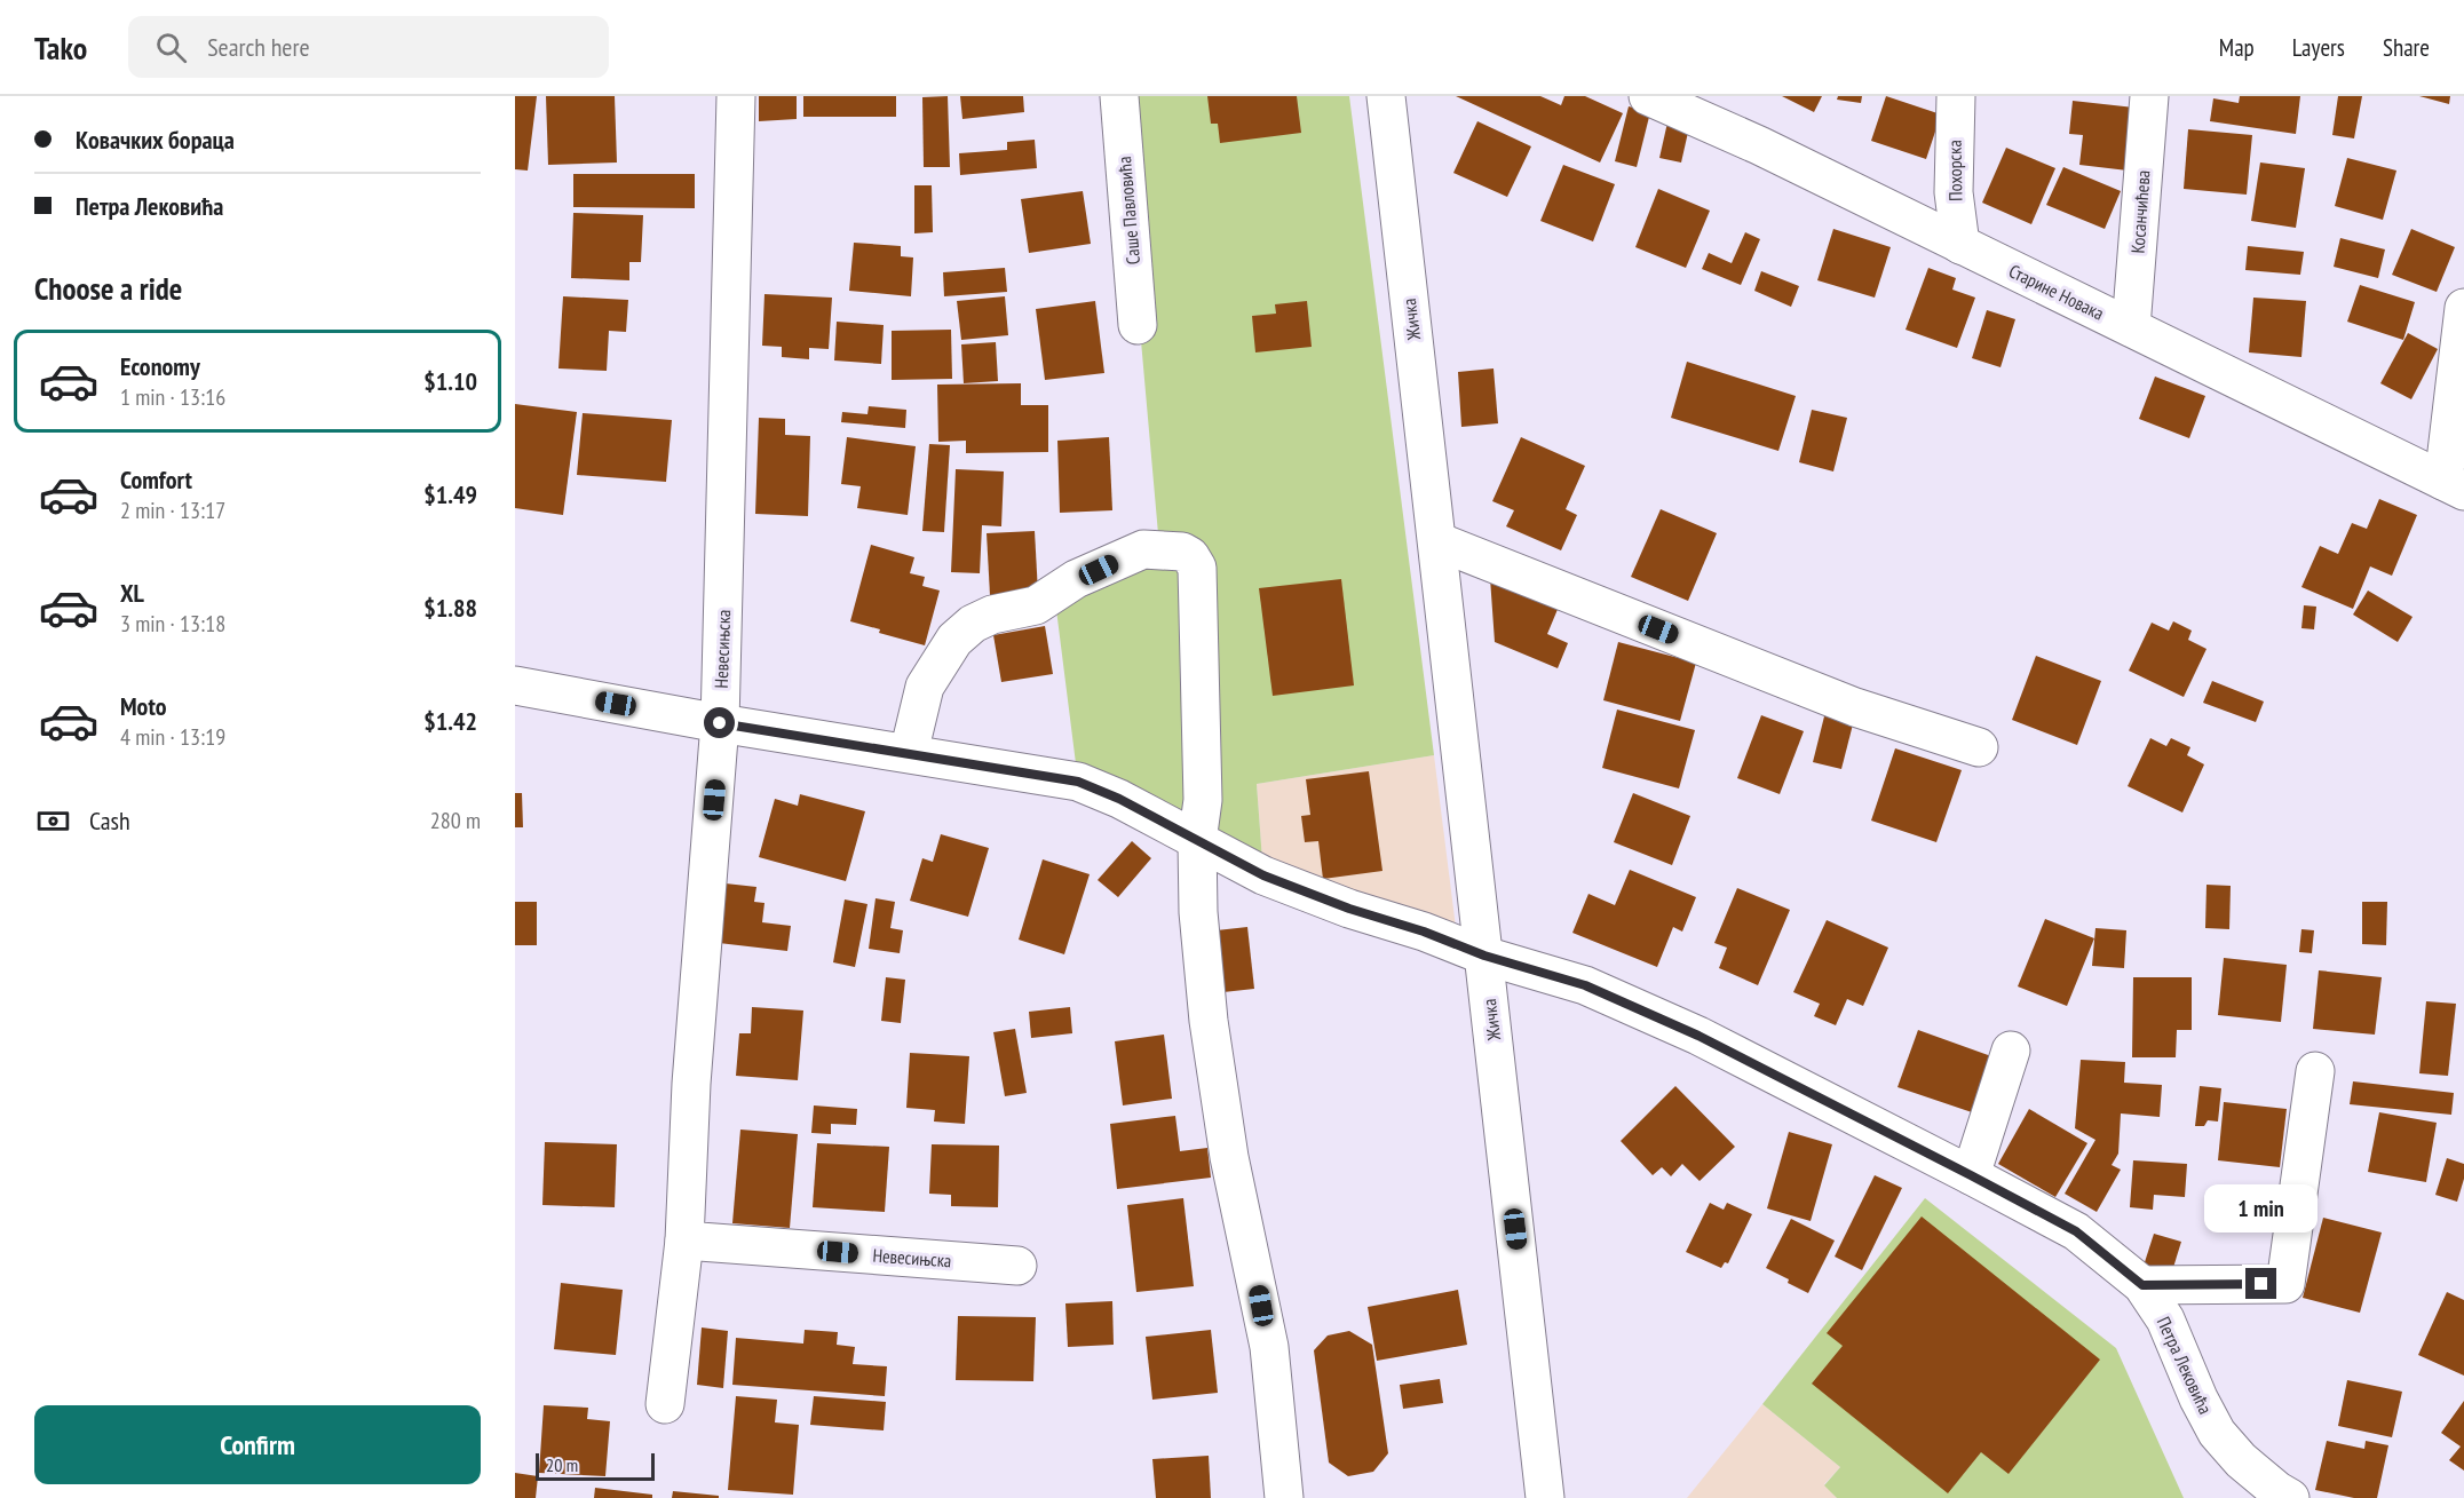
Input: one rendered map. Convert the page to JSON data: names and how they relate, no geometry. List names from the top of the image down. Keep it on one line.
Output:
{"streets":{"street":["Похорска","Саше Павловића","Косанчићева","Старине Новака","Жичка","Невесињска","Петра Лековића"]},"crossings":[["Похорска","Старине Новака"],["Косанчићева","Старине Новака"],["Жичка","Петра Лековића"],["Невесињска","Петра Лековића"]],"scale_bar":"20 m","page":{"header":"Tako","search":"Search here","nav":["Map","Layers","Share"],"banner":["Ковачких бораца","Петра Лековића"],"heading":"Choose a ride","list":[{"name":"Economy","note":"1 min · 13:16","value":"$1.10"},{"name":"Comfort","note":"2 min · 13:17","value":"$1.49"},{"name":"XL","note":"3 min · 13:18","value":"$1.88"},{"name":"Moto","note":"4 min · 13:19","value":"$1.42"}],"pay":["Cash","280 m"],"bubble":"1 min","buttons":"Confirm","scale":"20 m"}}
